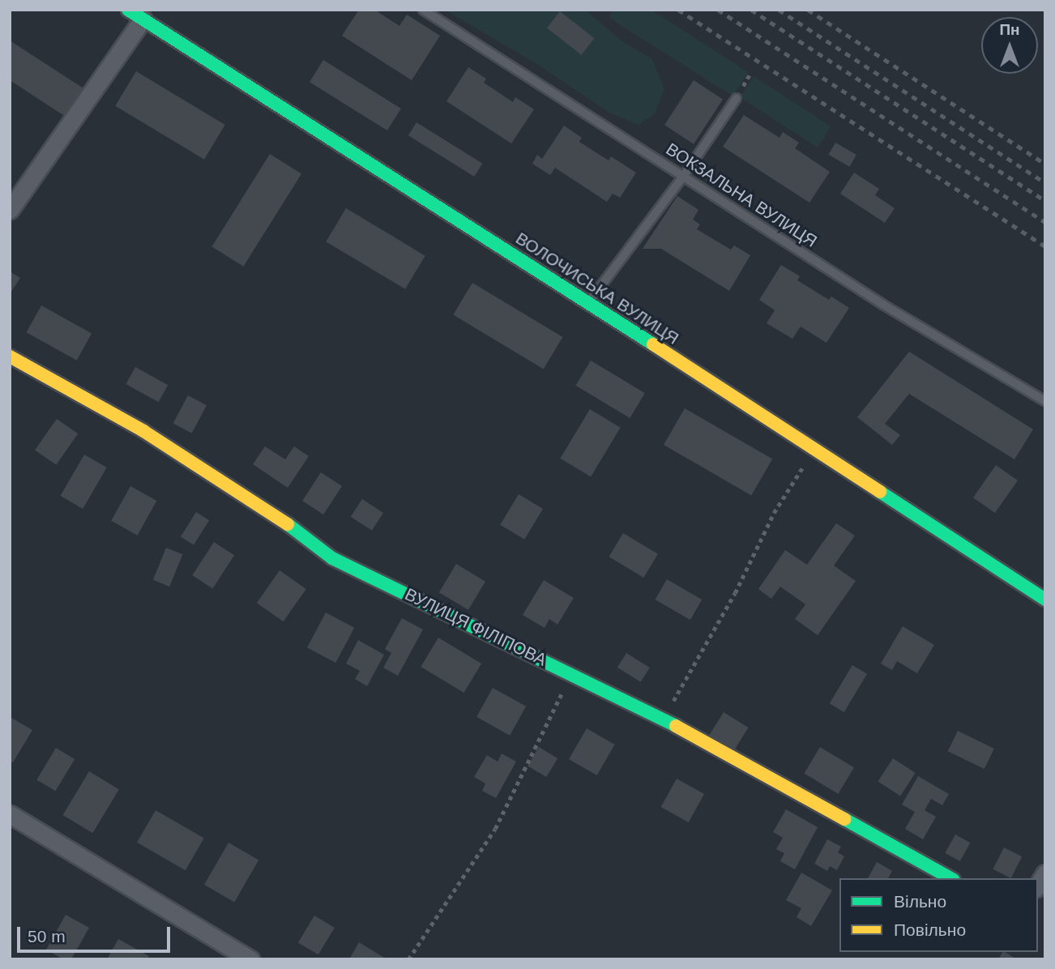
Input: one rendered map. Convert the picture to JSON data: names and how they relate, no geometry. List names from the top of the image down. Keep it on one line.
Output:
{"streets":{"main road":["ВОЛОЧИСЬКА ВУЛИЦЯ","ВУЛИЦЯ ФІЛІПОВА"],"lane":["ВОКЗАЛЬНА ВУЛИЦЯ"]},"legend":["Вільно","Повільно"],"scale_bar":"50 m","north":"top"}
